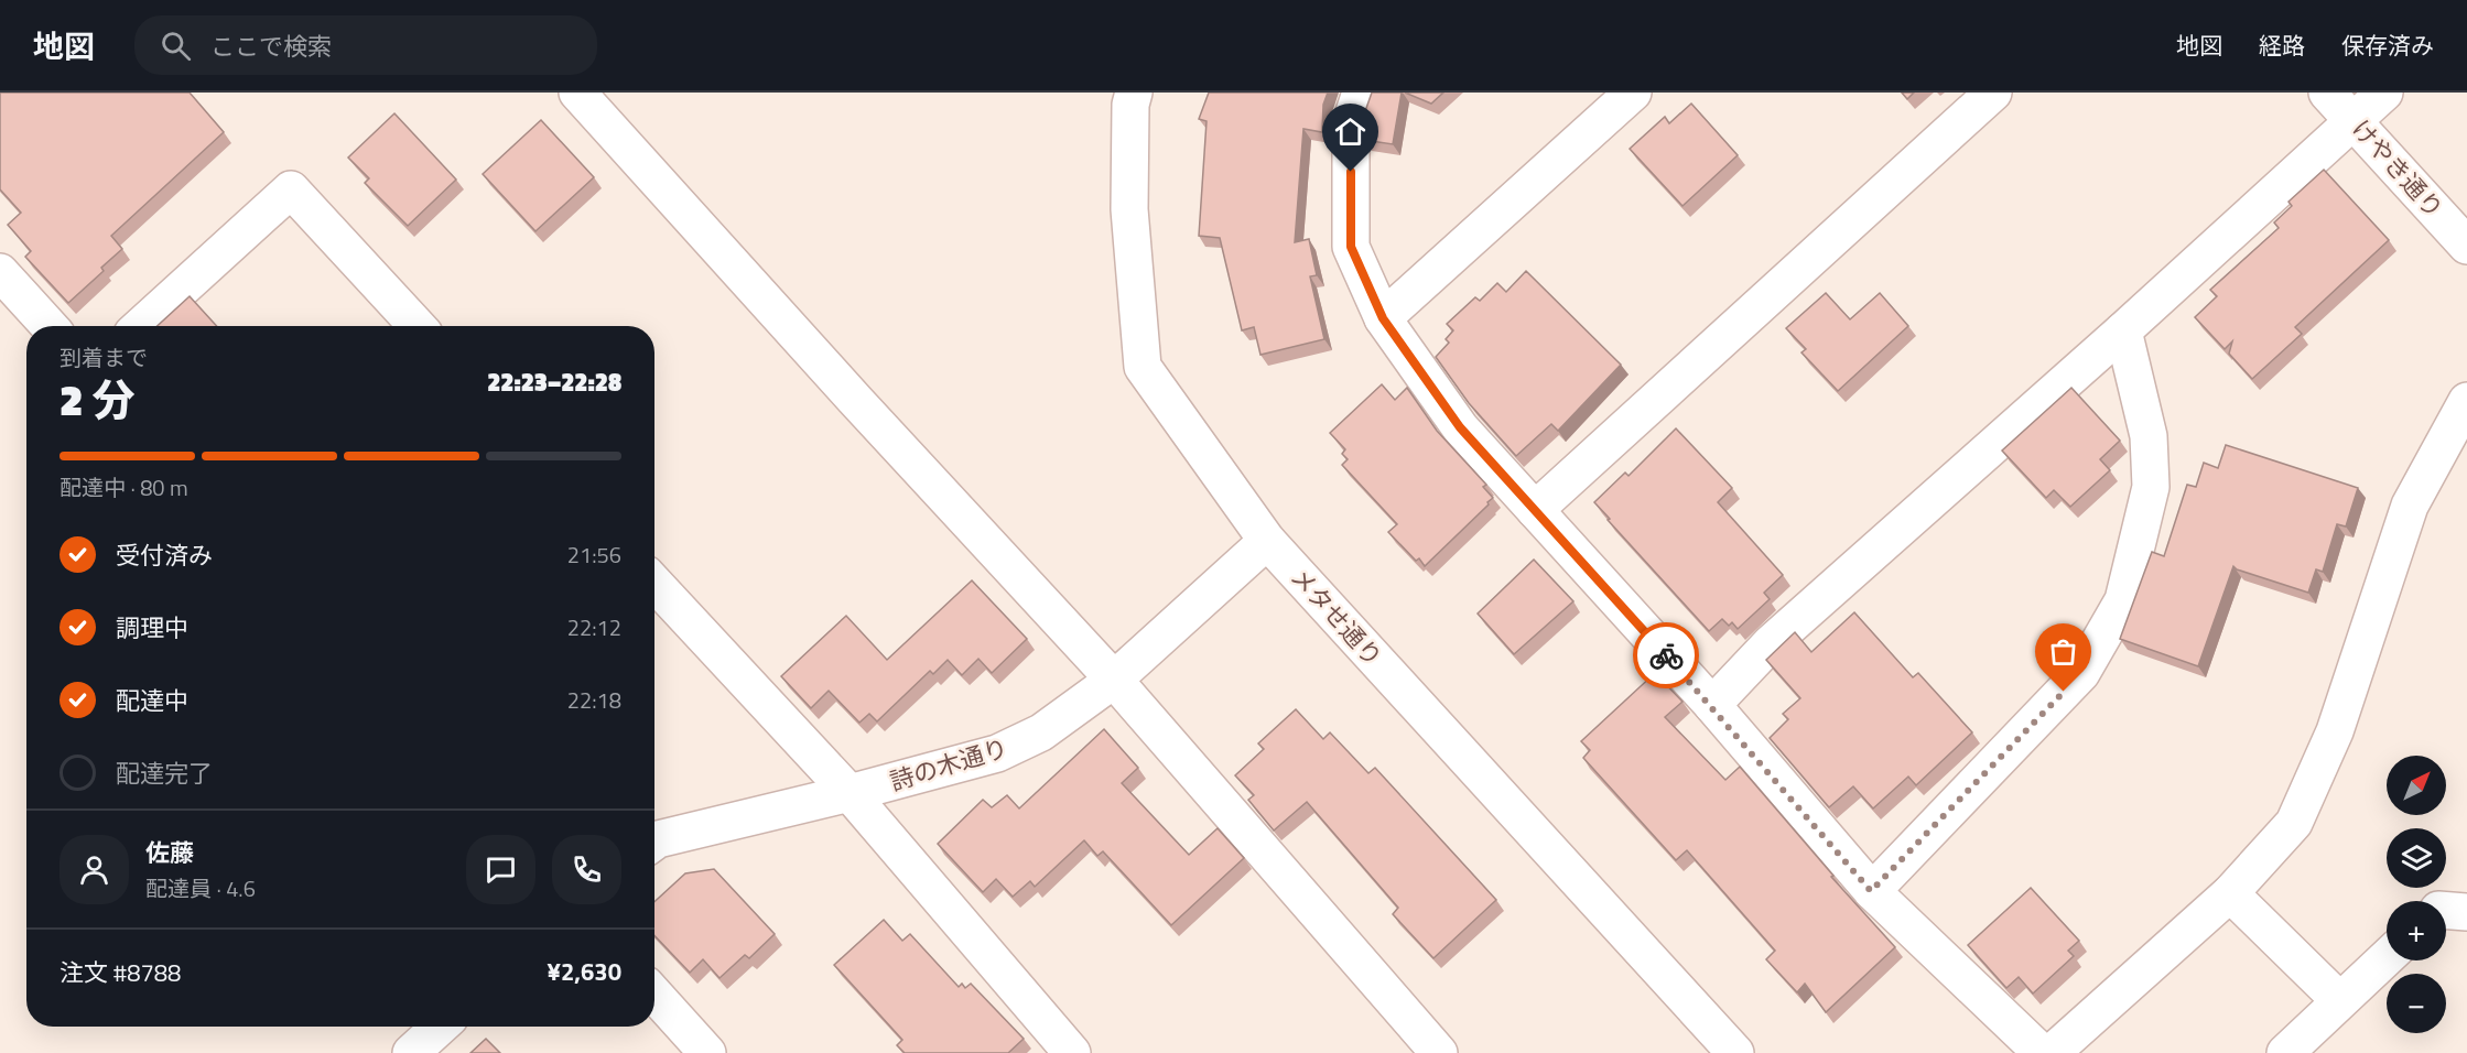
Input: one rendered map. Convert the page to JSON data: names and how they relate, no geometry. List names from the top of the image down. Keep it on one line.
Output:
{"streets":{"street":["けやき通り","メタせ通り","詩の木通り"]},"crossings":[["メタせ通り","詩の木通り"]],"north":"top right","page":{"header":"地図","search":"ここで検索","nav":["地図","経路","保存済み"],"heading":["2 分","到着まで","22:23–22:28"],"panel":["佐藤","配達員 · 4.6","注文 #8788","¥2,630"],"bar":"配達中 · 80 m","list":[["受付済み","21:56"],["調理中","22:12"],["配達中","22:18"],"配達完了"],"map_buttons":["+","−"]}}
